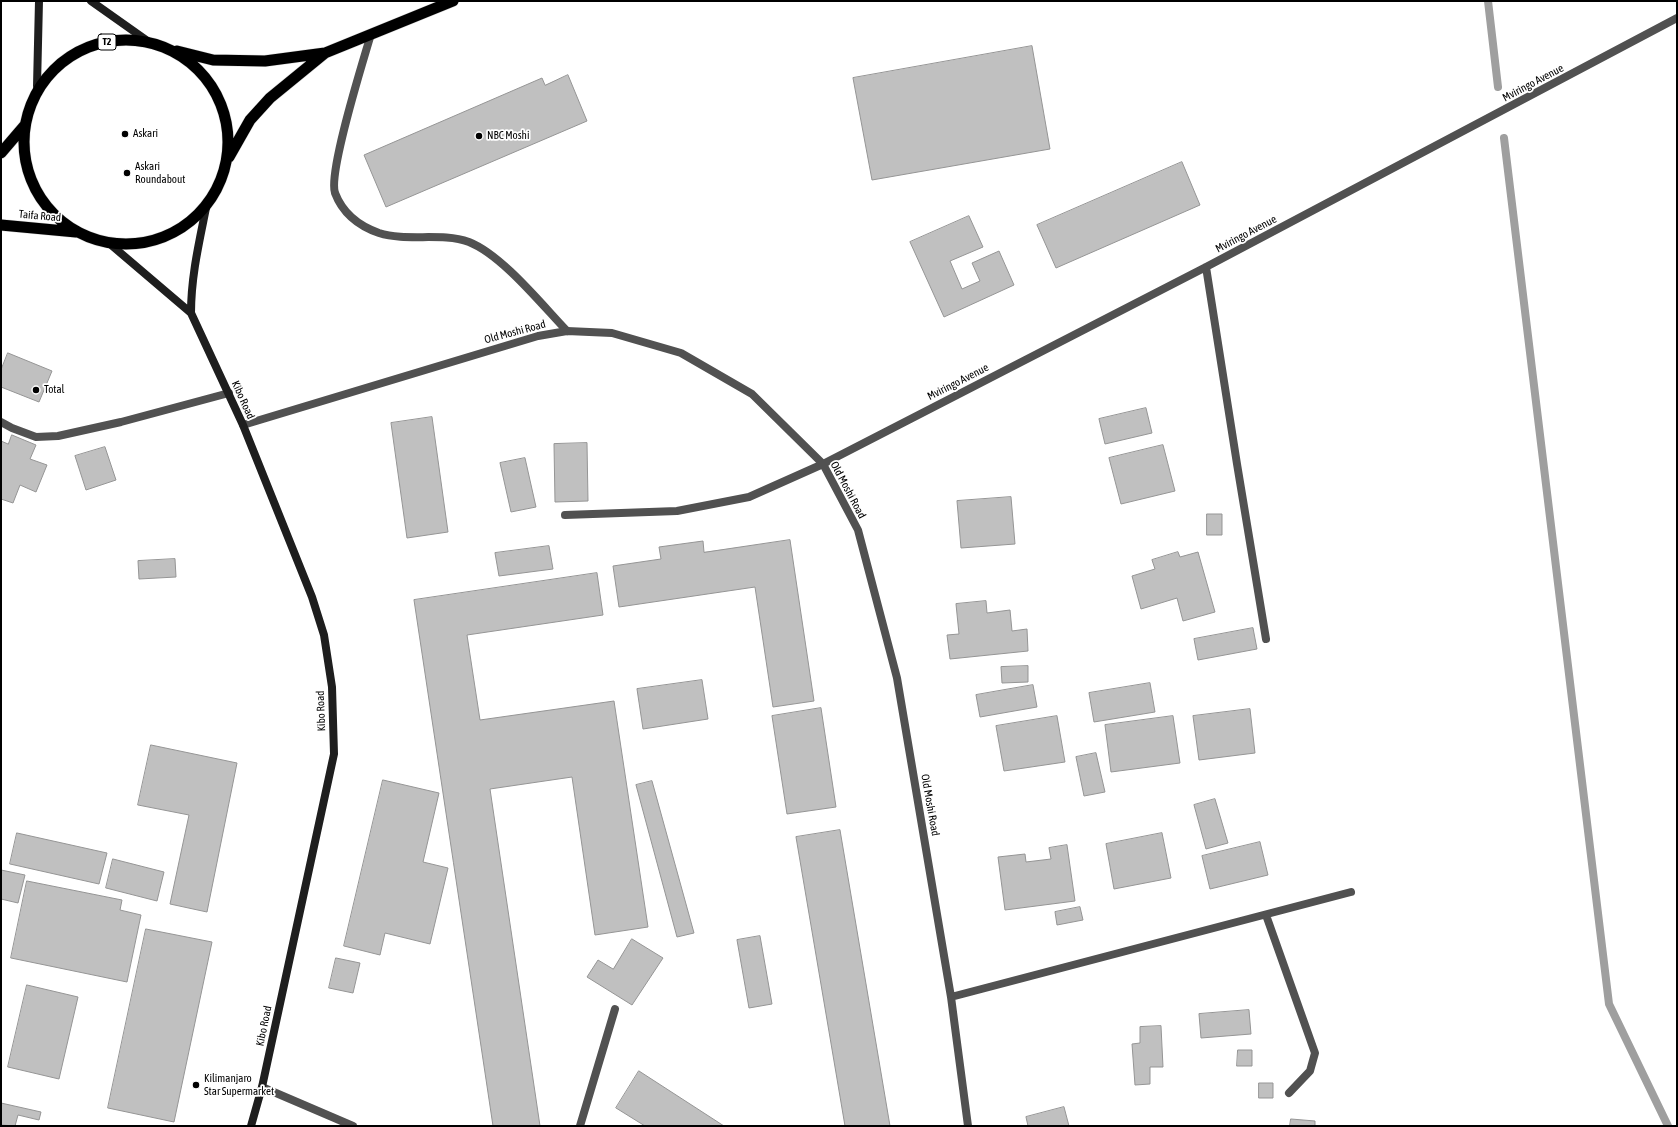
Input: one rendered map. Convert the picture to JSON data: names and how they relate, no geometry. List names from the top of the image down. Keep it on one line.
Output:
{"streets":{"highway":["T2","Taifa Road"],"main road":["Kibo Road"],"street":["Mviringo Avenue","Old Moshi Road"]},"crossings":[["T2","Taifa Road"],["T2","Kibo Road"],["Mviringo Avenue","Old Moshi Road"],["Old Moshi Road","Kibo Road"]],"places":["Askari","NBC Moshi","Askari Roundabout","Total","Kilimanjaro Star Supermarket"]}
